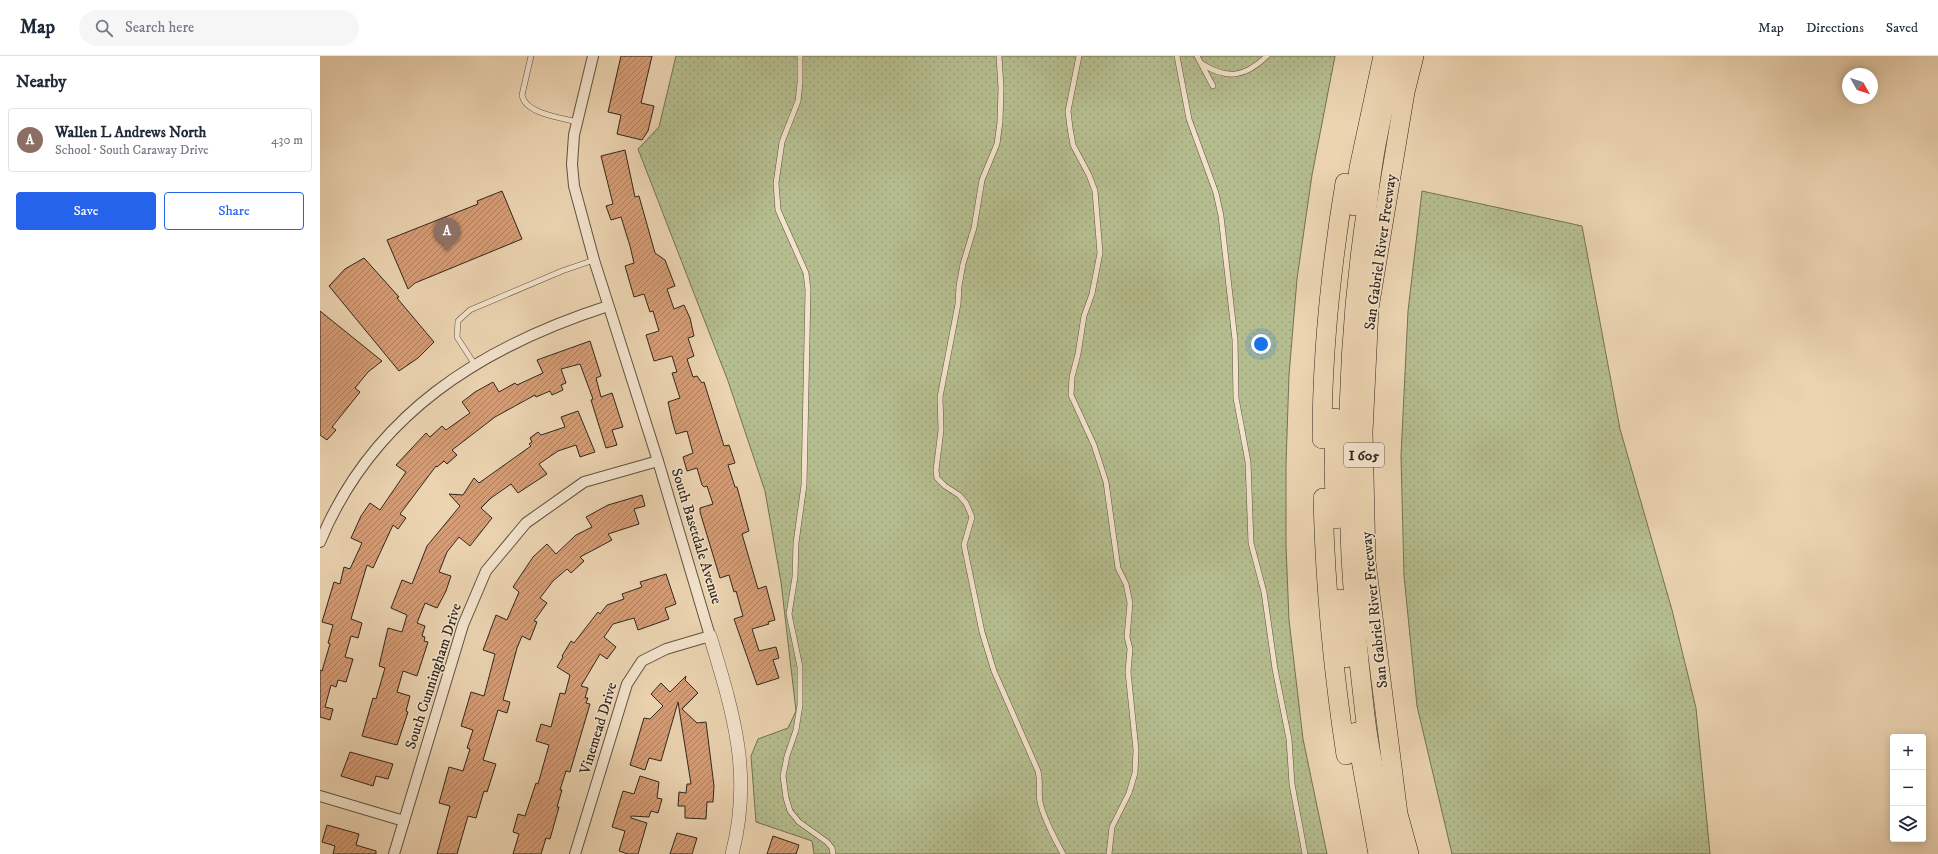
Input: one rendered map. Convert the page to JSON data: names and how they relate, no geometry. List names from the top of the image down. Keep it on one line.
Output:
{"streets":{"highway":["San Gabriel River Freeway","I 605"],"street":["South Basetdale Avenue","South Cunningham Drive","Vinemead Drive"]},"crossings":[["South Basetdale Avenue","South Cunningham Drive"],["South Basetdale Avenue","Vinemead Drive"]],"north":"bottom right","page":{"header":"Map","search":"Search here","nav":["Map","Directions","Saved"],"heading":"Nearby","list":[{"mark":"A","name":"Wallen L Andrews North","note":"School · South Caraway Drive","value":"430 m"}],"buttons":["Save","Share"],"pins":"A","map_buttons":["+","−"]}}
